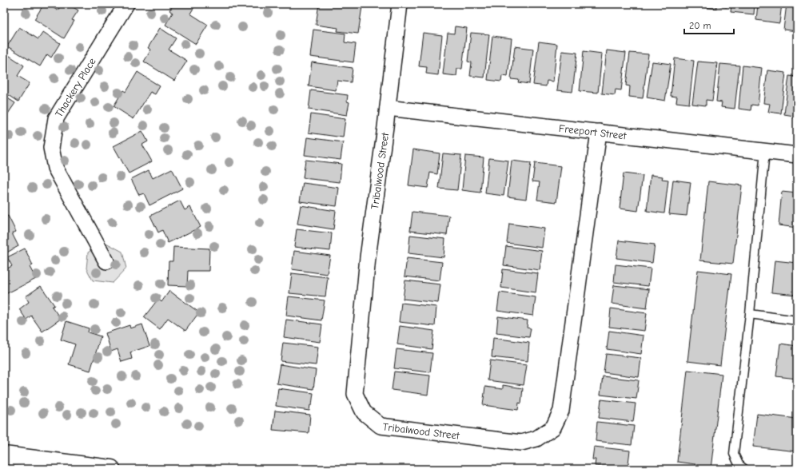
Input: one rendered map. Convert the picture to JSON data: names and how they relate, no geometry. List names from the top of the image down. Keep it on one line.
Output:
{"streets":{"street":["Thackery Place","Freeport Street","Tribalwood Street"]},"crossings":[["Freeport Street","Tribalwood Street"]],"scale_bar":"20 m"}
